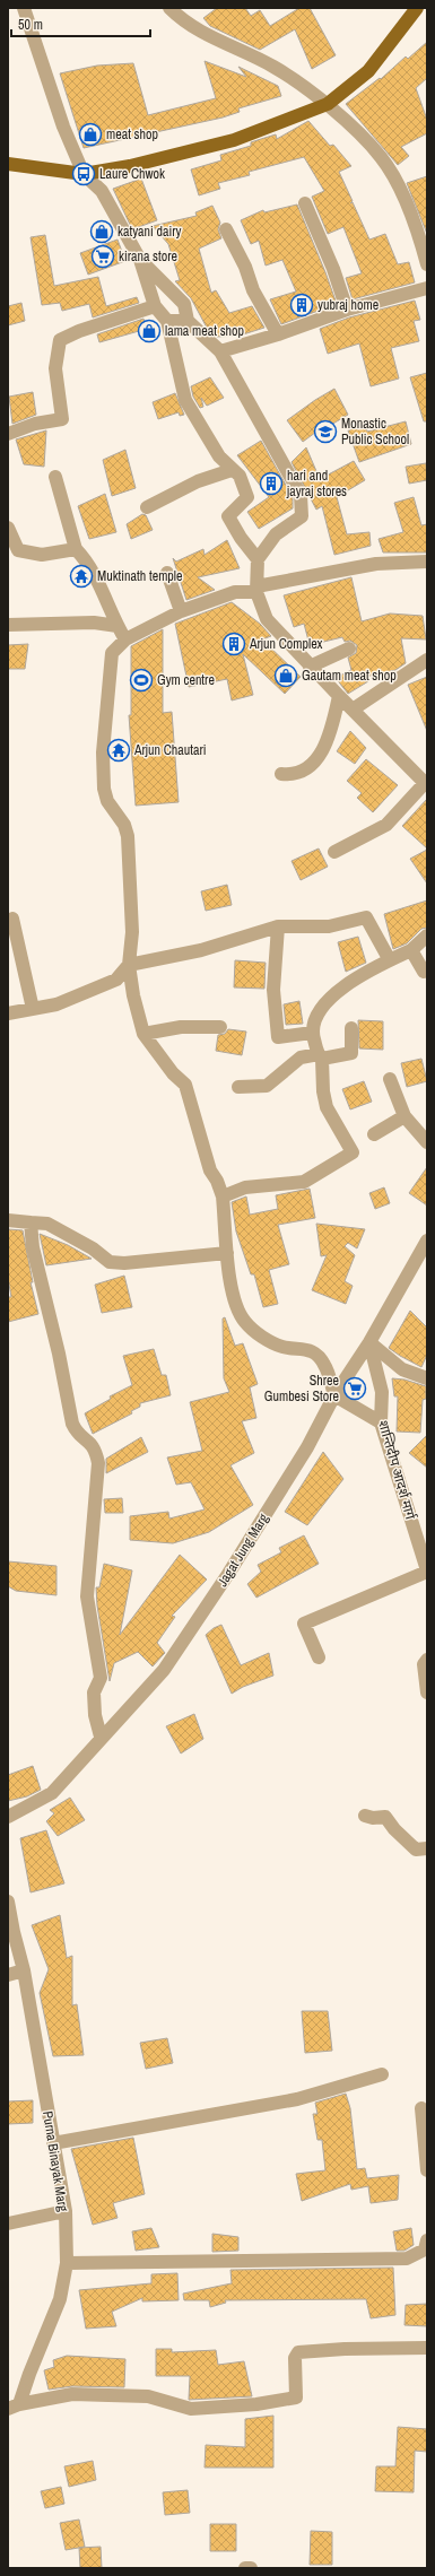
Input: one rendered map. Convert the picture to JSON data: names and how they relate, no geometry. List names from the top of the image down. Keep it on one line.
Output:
{"streets":{"street":["शान्तिदीप आदर्श मार्ग","Jagat Jung Marg","Purna Binayak Marg"]},"crossings":[["शान्तिदीप आदर्श मार्ग","Jagat Jung Marg"]],"places":{"shop":["meat shop","katyani dairy","lama meat shop","Gautam meat shop"],"bus stop":["Laure Chwok"],"supermarket":["kirana store","Shree Gumbesi Store"],"building":["yubraj home","hari and jayraj stores","Arjun Complex"],"school or university":["Monastic Public School"],"temple":["Muktinath temple","Arjun Chautari"],"sports":["Gym centre"]},"scale_bar":"50 m"}
